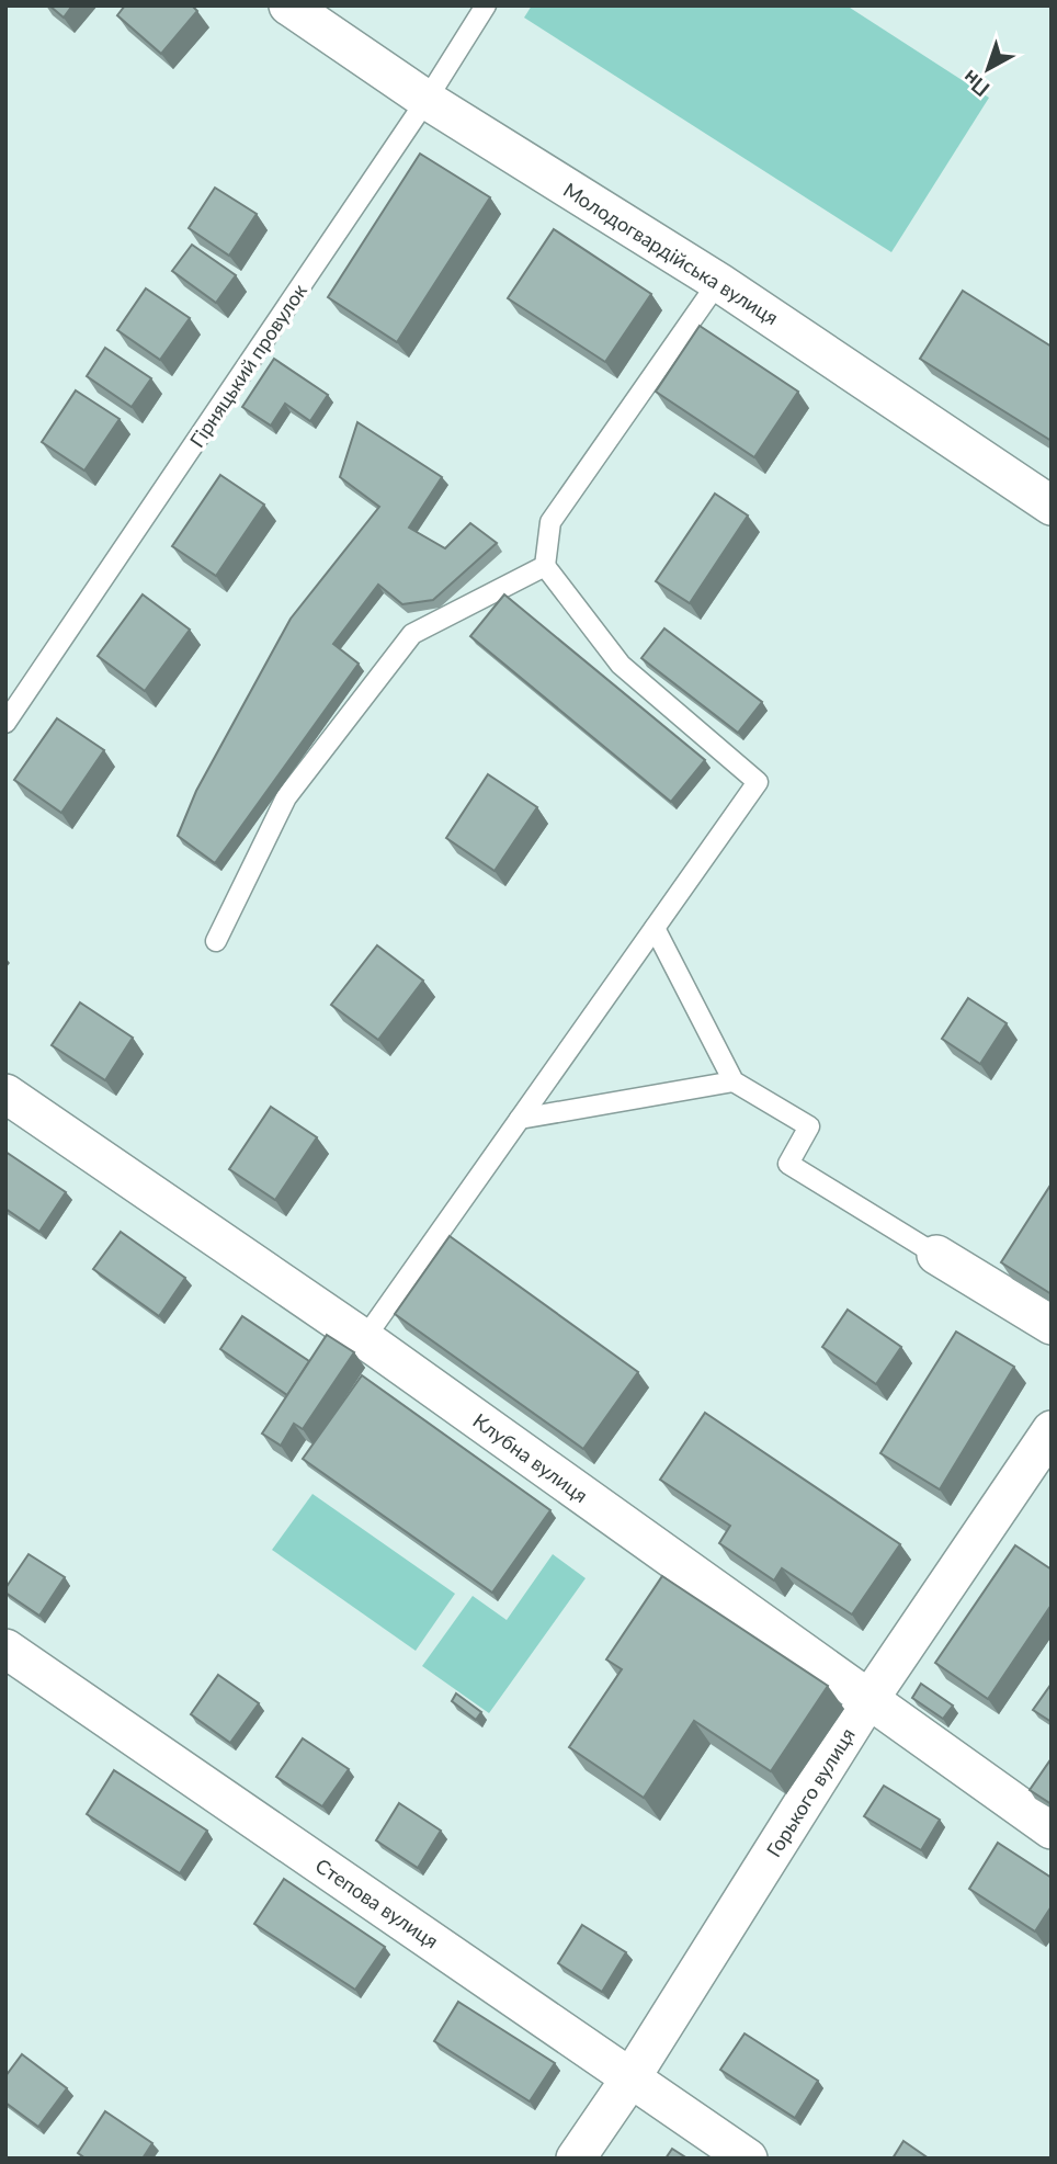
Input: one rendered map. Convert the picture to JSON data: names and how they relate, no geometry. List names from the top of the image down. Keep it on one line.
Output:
{"streets":{"street":["Молодогвардійська вулиця","Клубна вулиця","Горького вулиця","Степова вулиця"],"lane":["Гірняцький провулок"]},"crossings":[["Молодогвардійська вулиця","Гірняцький провулок"],["Клубна вулиця","Горького вулиця"],["Горького вулиця","Степова вулиця"]],"north":"bottom left"}
